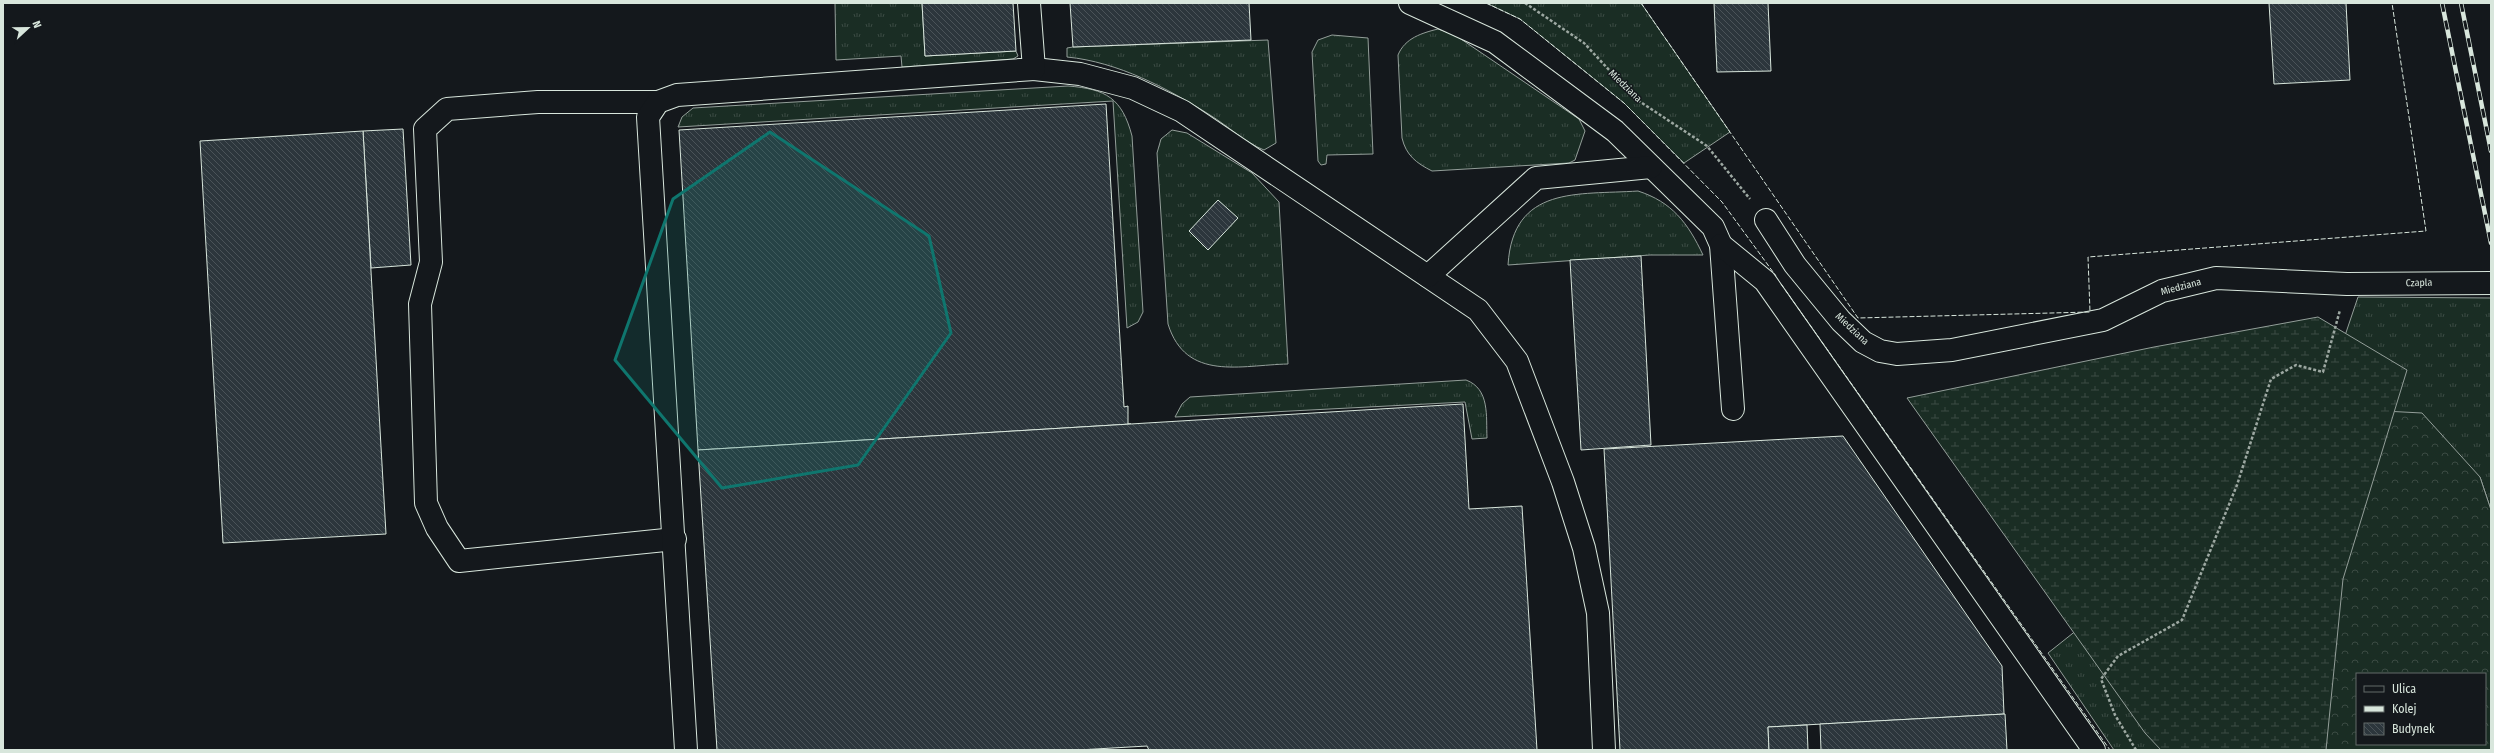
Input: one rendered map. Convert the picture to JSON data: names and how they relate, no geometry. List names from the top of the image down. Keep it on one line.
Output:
{"streets":{"street":["Miedziana","Czapla"]},"crossings":[["Miedziana","Czapla"]],"legend":["Ulica","Kolej","Budynek"],"north":"right"}
